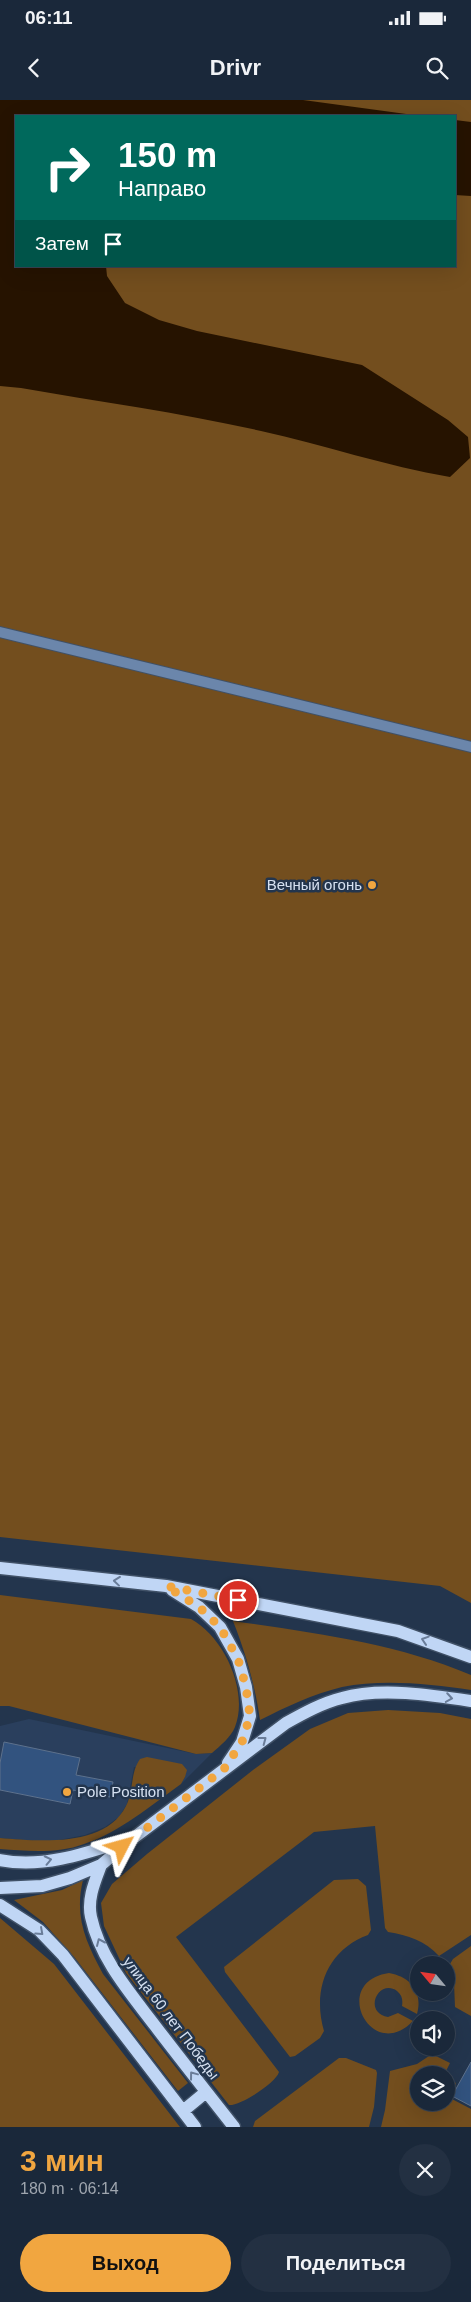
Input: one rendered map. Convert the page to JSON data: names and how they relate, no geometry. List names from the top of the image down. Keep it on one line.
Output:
{"streets":{"main road":["улица 60 лет Победы"]},"places":["Вечный огонь","Pole Position"],"north":"top left","page":{"status":"06:11","header":"Drivr","turn":["150 m","Направо"],"then":"Затем","heading":["3 мин","180 m · 06:14"],"buttons":["Выход","Поделиться"]}}
